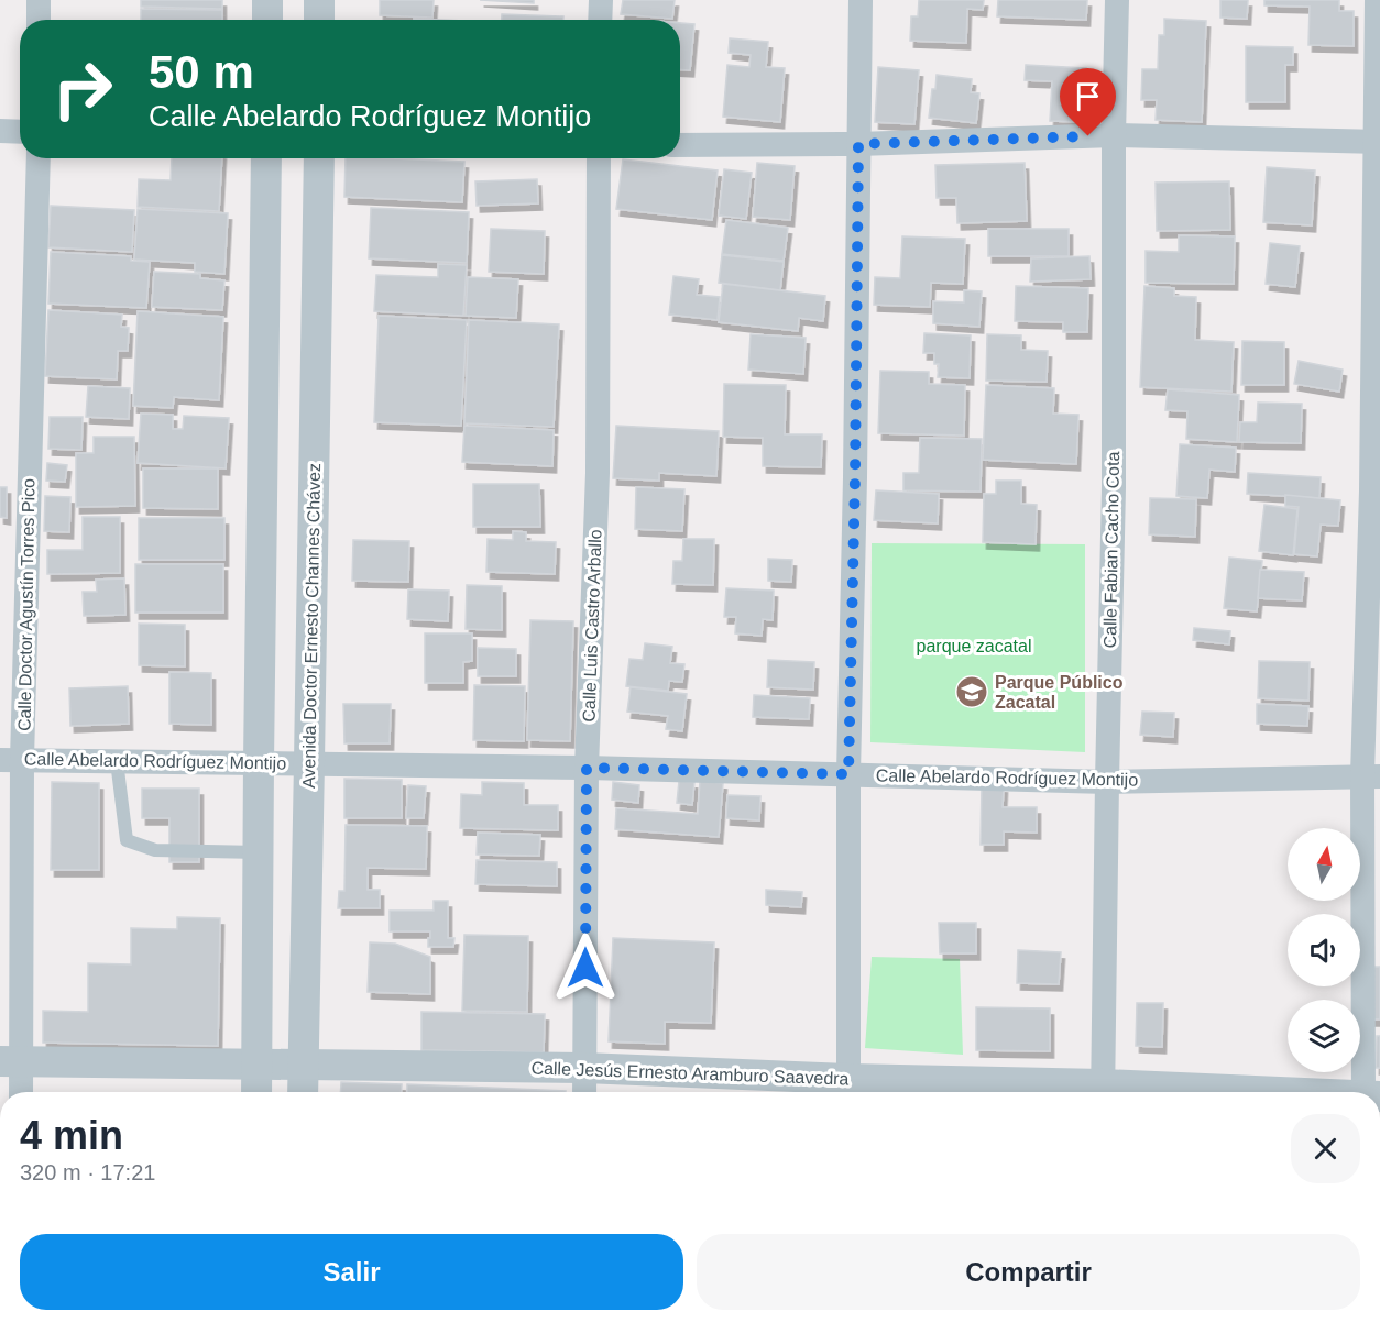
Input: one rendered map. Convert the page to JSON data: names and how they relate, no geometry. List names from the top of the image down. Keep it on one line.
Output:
{"streets":{"street":["Calle Fabian Cacho Cota","Calle Doctor Agustín Torres Pico","Avenida Doctor Ernesto Channes Chávez","Calle Luis Castro Arballo","Calle Abelardo Rodríguez Montijo","Calle Jesús Ernesto Aramburo Saavedra"]},"crossings":[["Calle Fabian Cacho Cota","Calle Abelardo Rodríguez Montijo"],["Calle Fabian Cacho Cota","Calle Jesús Ernesto Aramburo Saavedra"],["Calle Doctor Agustín Torres Pico","Calle Abelardo Rodríguez Montijo"],["Calle Doctor Agustín Torres Pico","Calle Jesús Ernesto Aramburo Saavedra"],["Avenida Doctor Ernesto Channes Chávez","Calle Abelardo Rodríguez Montijo"],["Avenida Doctor Ernesto Channes Chávez","Calle Jesús Ernesto Aramburo Saavedra"],["Calle Luis Castro Arballo","Calle Abelardo Rodríguez Montijo"],["Calle Luis Castro Arballo","Calle Jesús Ernesto Aramburo Saavedra"]],"parks":["parque zacatal"],"places":{"school or university":["Parque Público Zacatal"]},"north":"top","page":{"turn":["50 m","Calle Abelardo Rodríguez Montijo"],"heading":["4 min","320 m · 17:21"],"buttons":["Salir","Compartir"]}}
